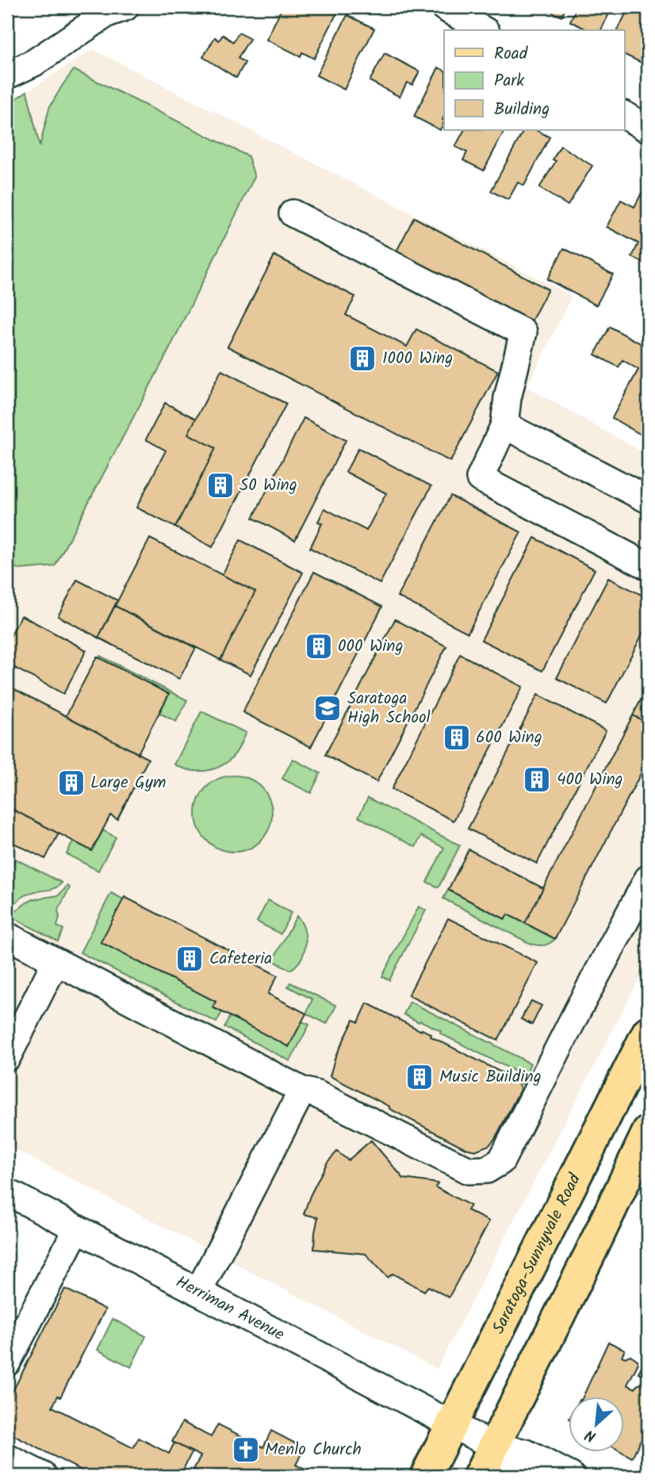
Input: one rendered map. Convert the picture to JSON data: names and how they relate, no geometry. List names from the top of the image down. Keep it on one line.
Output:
{"streets":{"main road":["Saratoga-Sunnyvale Road"],"street":["Herriman Avenue"]},"crossings":[["Saratoga-Sunnyvale Road","Herriman Avenue"]],"places":{"building":["1000 Wing","S0 Wing","000 Wing","600 Wing","400 Wing","Large Gym","Cafeteria","Music Building"],"school or university":["Saratoga High School"],"church":["Menlo Church"]},"legend":["Road","Park","Building"],"north":"bottom left"}
